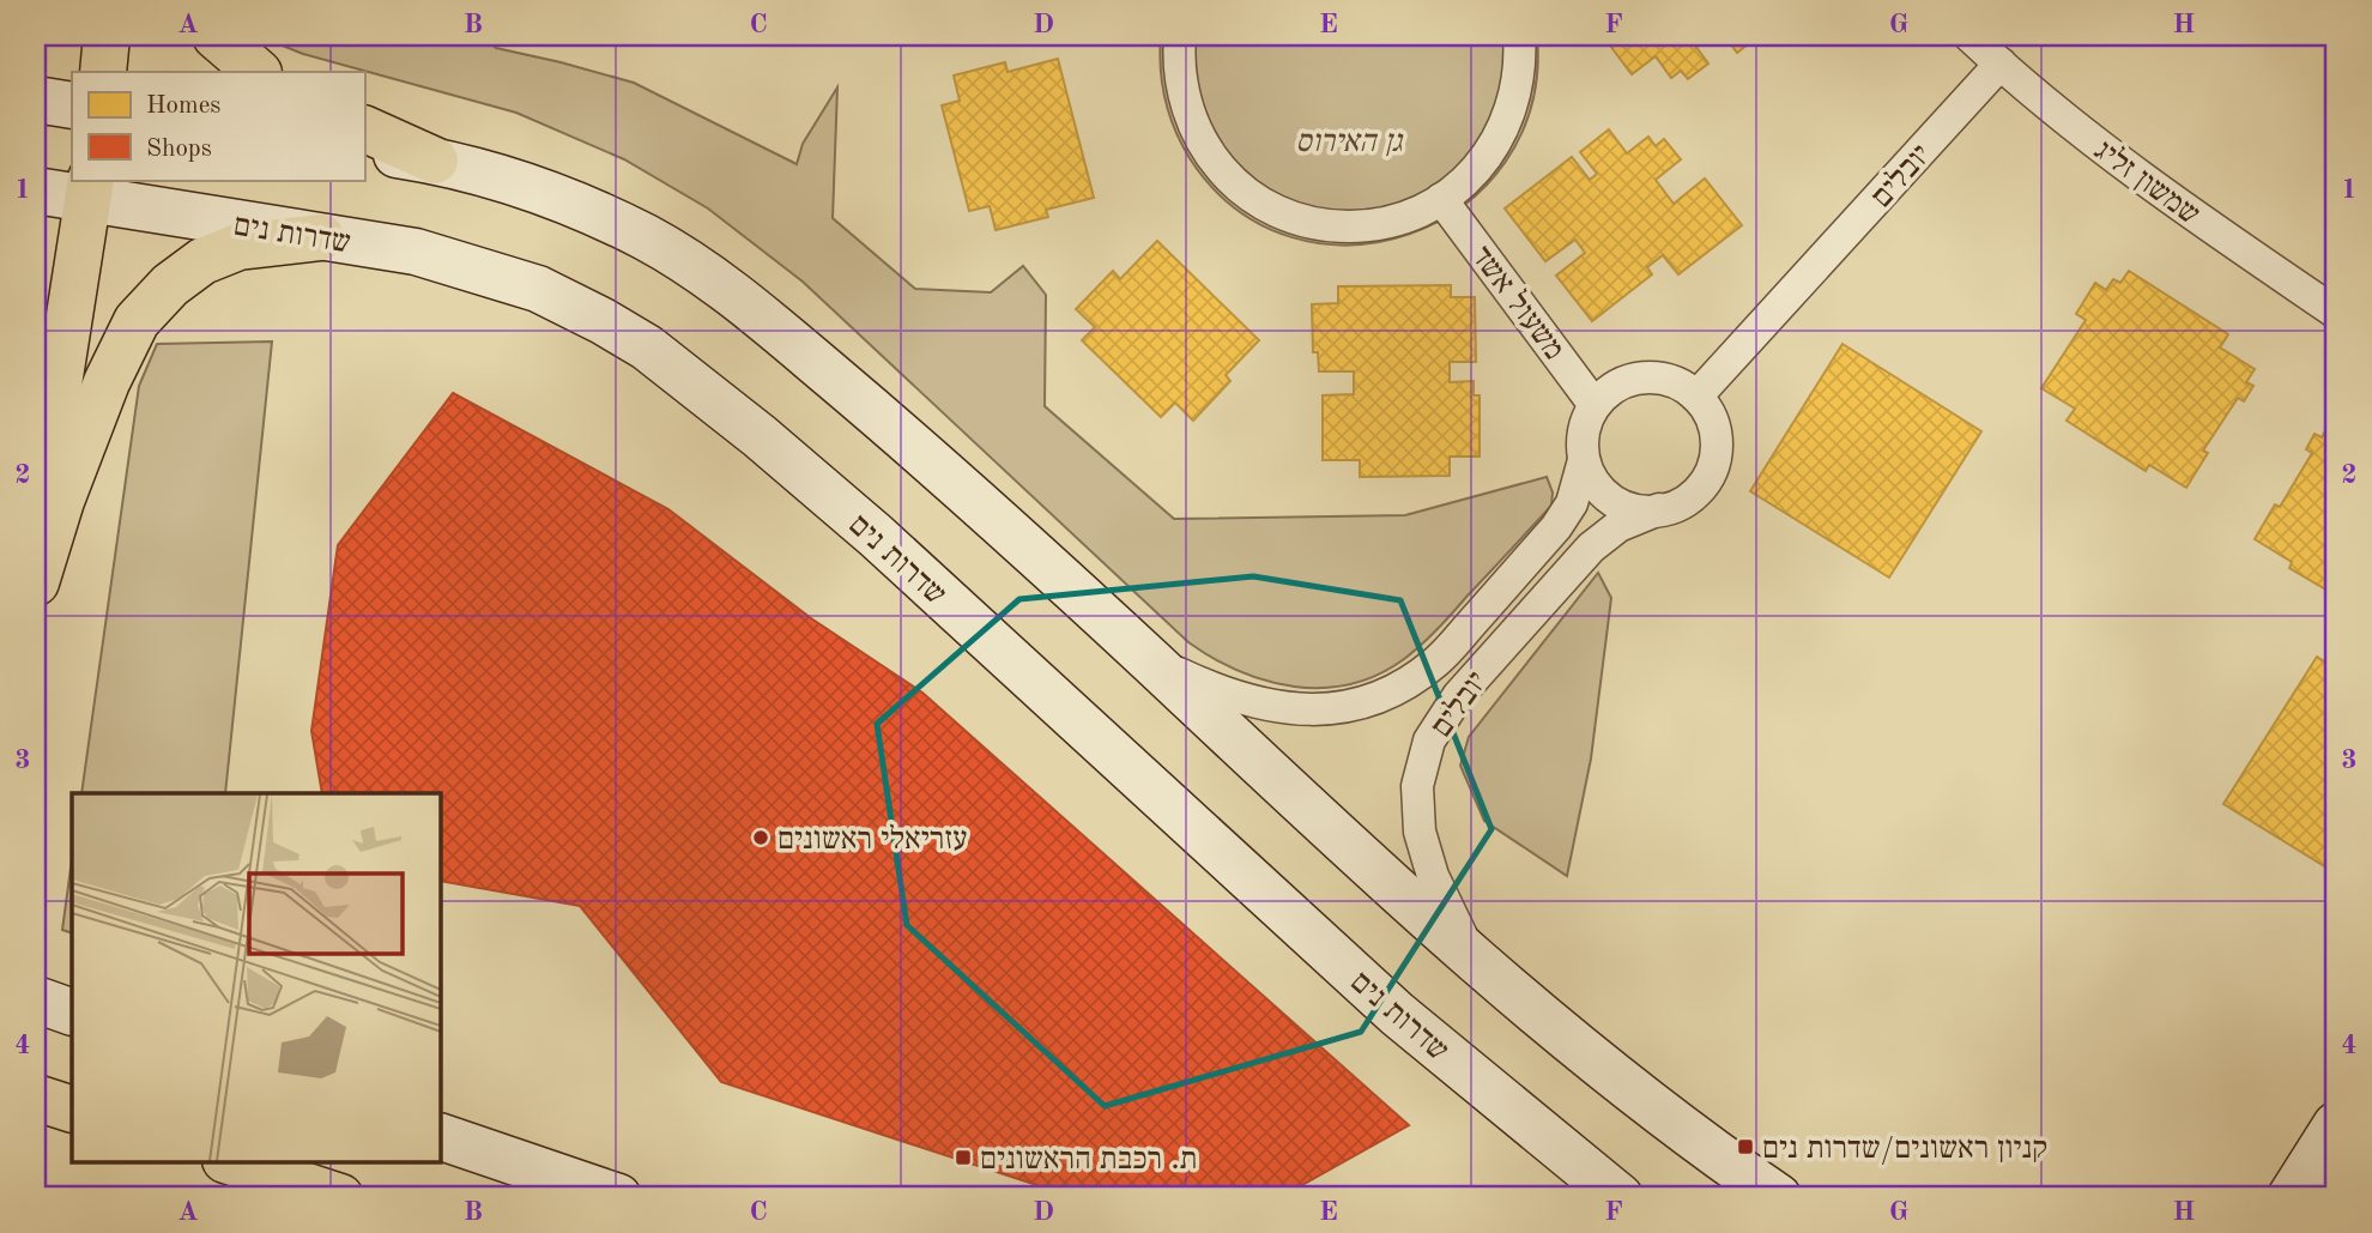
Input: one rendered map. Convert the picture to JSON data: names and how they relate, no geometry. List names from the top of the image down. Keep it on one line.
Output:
{"streets":{"main road":["שדרות נים"],"street":["יובלים","שמשון זליג","משעול אשד"]},"crossings":[["יובלים","שמשון זליג"],["יובלים","משעול אשד"]],"parks":["גן האירוס"],"places":{"other":["עזריאלי ראשונים"],"transit":["קניון ראשונים/שדרות נים","ת. רכבת הראשונים"]},"legend":["Homes","Shops"],"grid":{"columns":["A","B","C","D","E","F","G","H"],"rows":["1","2","3","4"]}}
